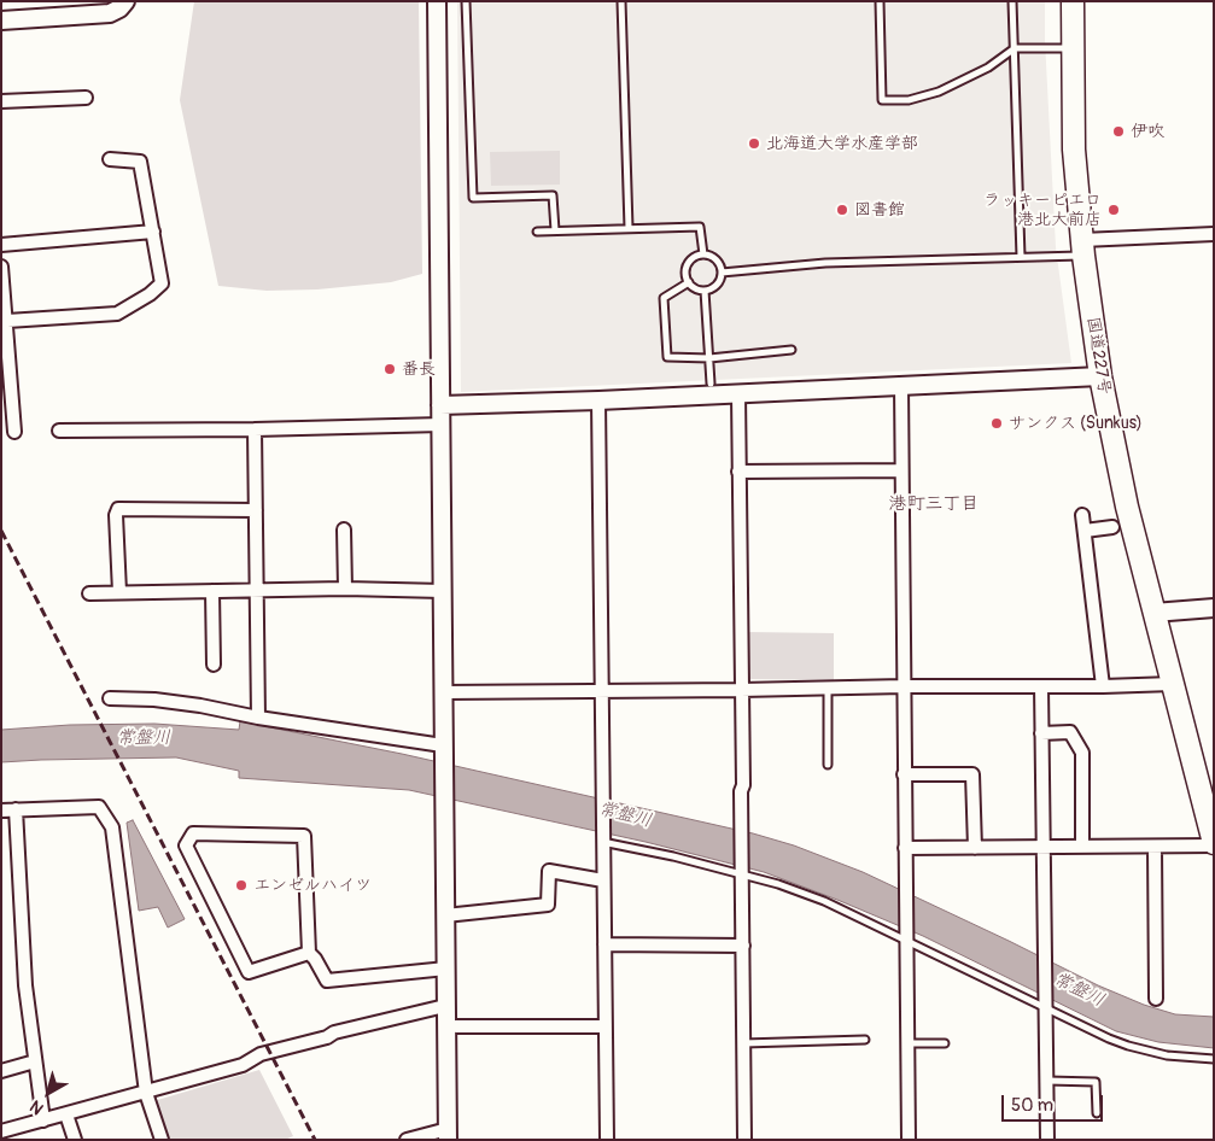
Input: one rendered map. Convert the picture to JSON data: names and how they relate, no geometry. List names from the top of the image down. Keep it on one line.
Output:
{"streets":{"highway":["国道227号"]},"districts":["港町三丁目"],"water":["常盤川"],"places":["伊吹","北海道大学水産学部","図書館","ラッキーピエロ 港北大前店","番長","サンクス (Sunkus)","エンゼルハイツ"],"scale_bar":"50 m","north":"bottom left"}
